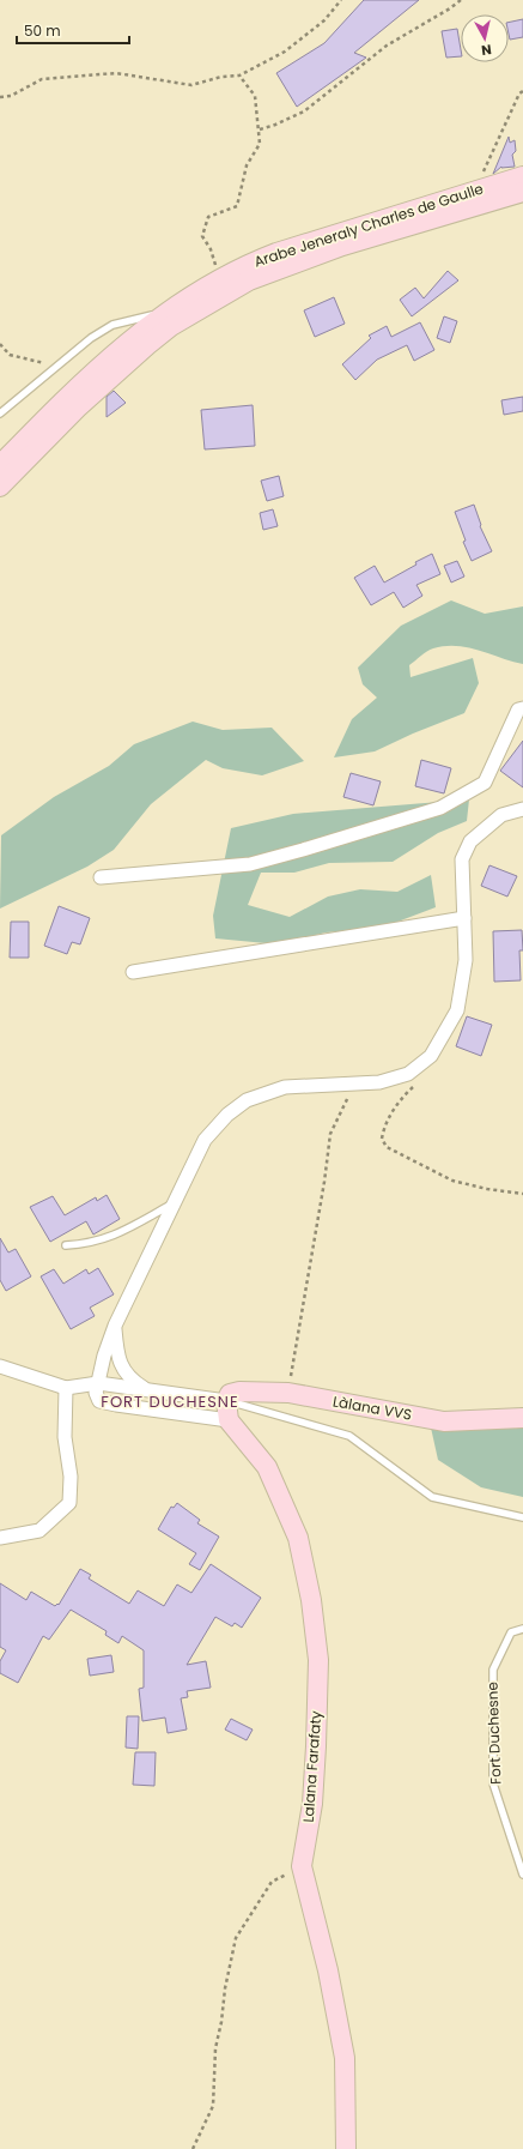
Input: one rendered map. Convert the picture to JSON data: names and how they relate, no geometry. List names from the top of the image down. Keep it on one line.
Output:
{"streets":{"street":["Arabe Jeneraly Charles de Gaulle","Làlana VVS","Lalana Farafaty"],"lane":["Fort Duchesne"]},"districts":["FORT DUCHESNE"],"scale_bar":"50 m","north":"bottom"}
